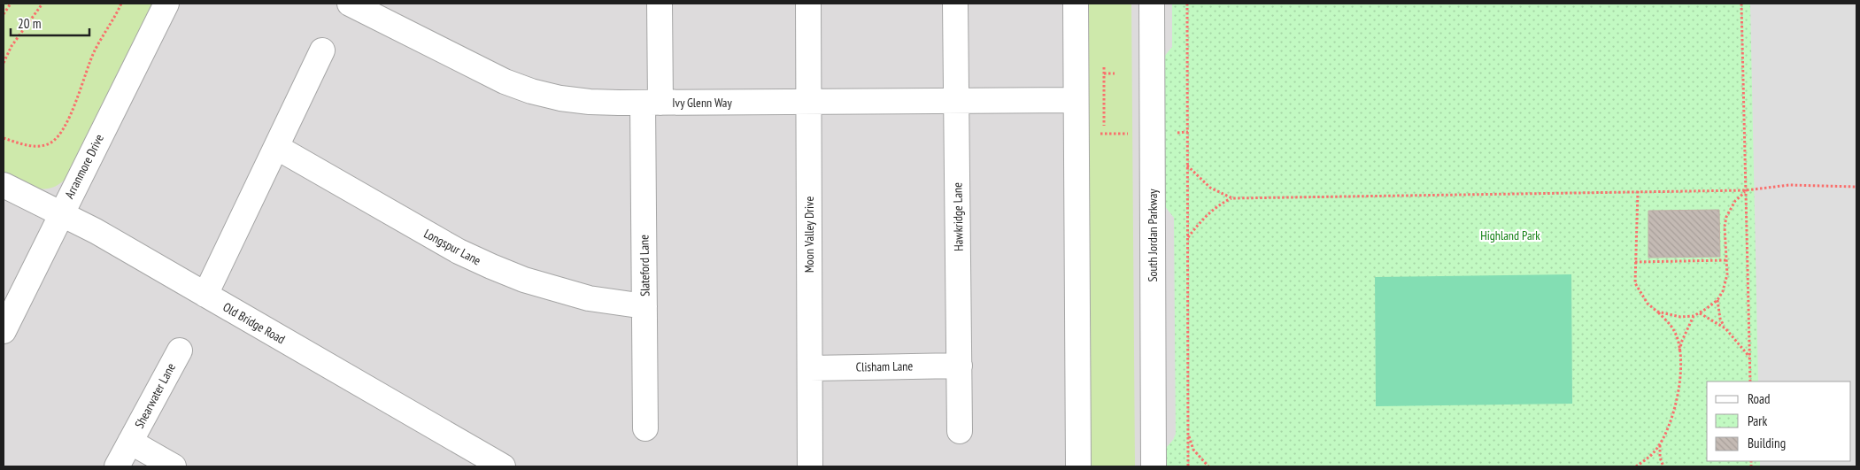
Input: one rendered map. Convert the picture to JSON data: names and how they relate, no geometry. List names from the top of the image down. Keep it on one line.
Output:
{"streets":{"street":["Ivy Glenn Way","Arranmore Drive","Hawkridge Lane","Moon Valley Drive","South Jordan Parkway","Longspur Lane","Slateford Lane","Old Bridge Road","Clisham Lane","Shearwater Lane"]},"crossings":[["Ivy Glenn Way","Hawkridge Lane"],["Ivy Glenn Way","Moon Valley Drive"],["Ivy Glenn Way","Slateford Lane"],["Arranmore Drive","Old Bridge Road"],["Hawkridge Lane","Clisham Lane"],["Moon Valley Drive","Clisham Lane"],["Longspur Lane","Slateford Lane"]],"parks":["Highland Park"],"legend":["Road","Park","Building"],"scale_bar":"20 m"}
